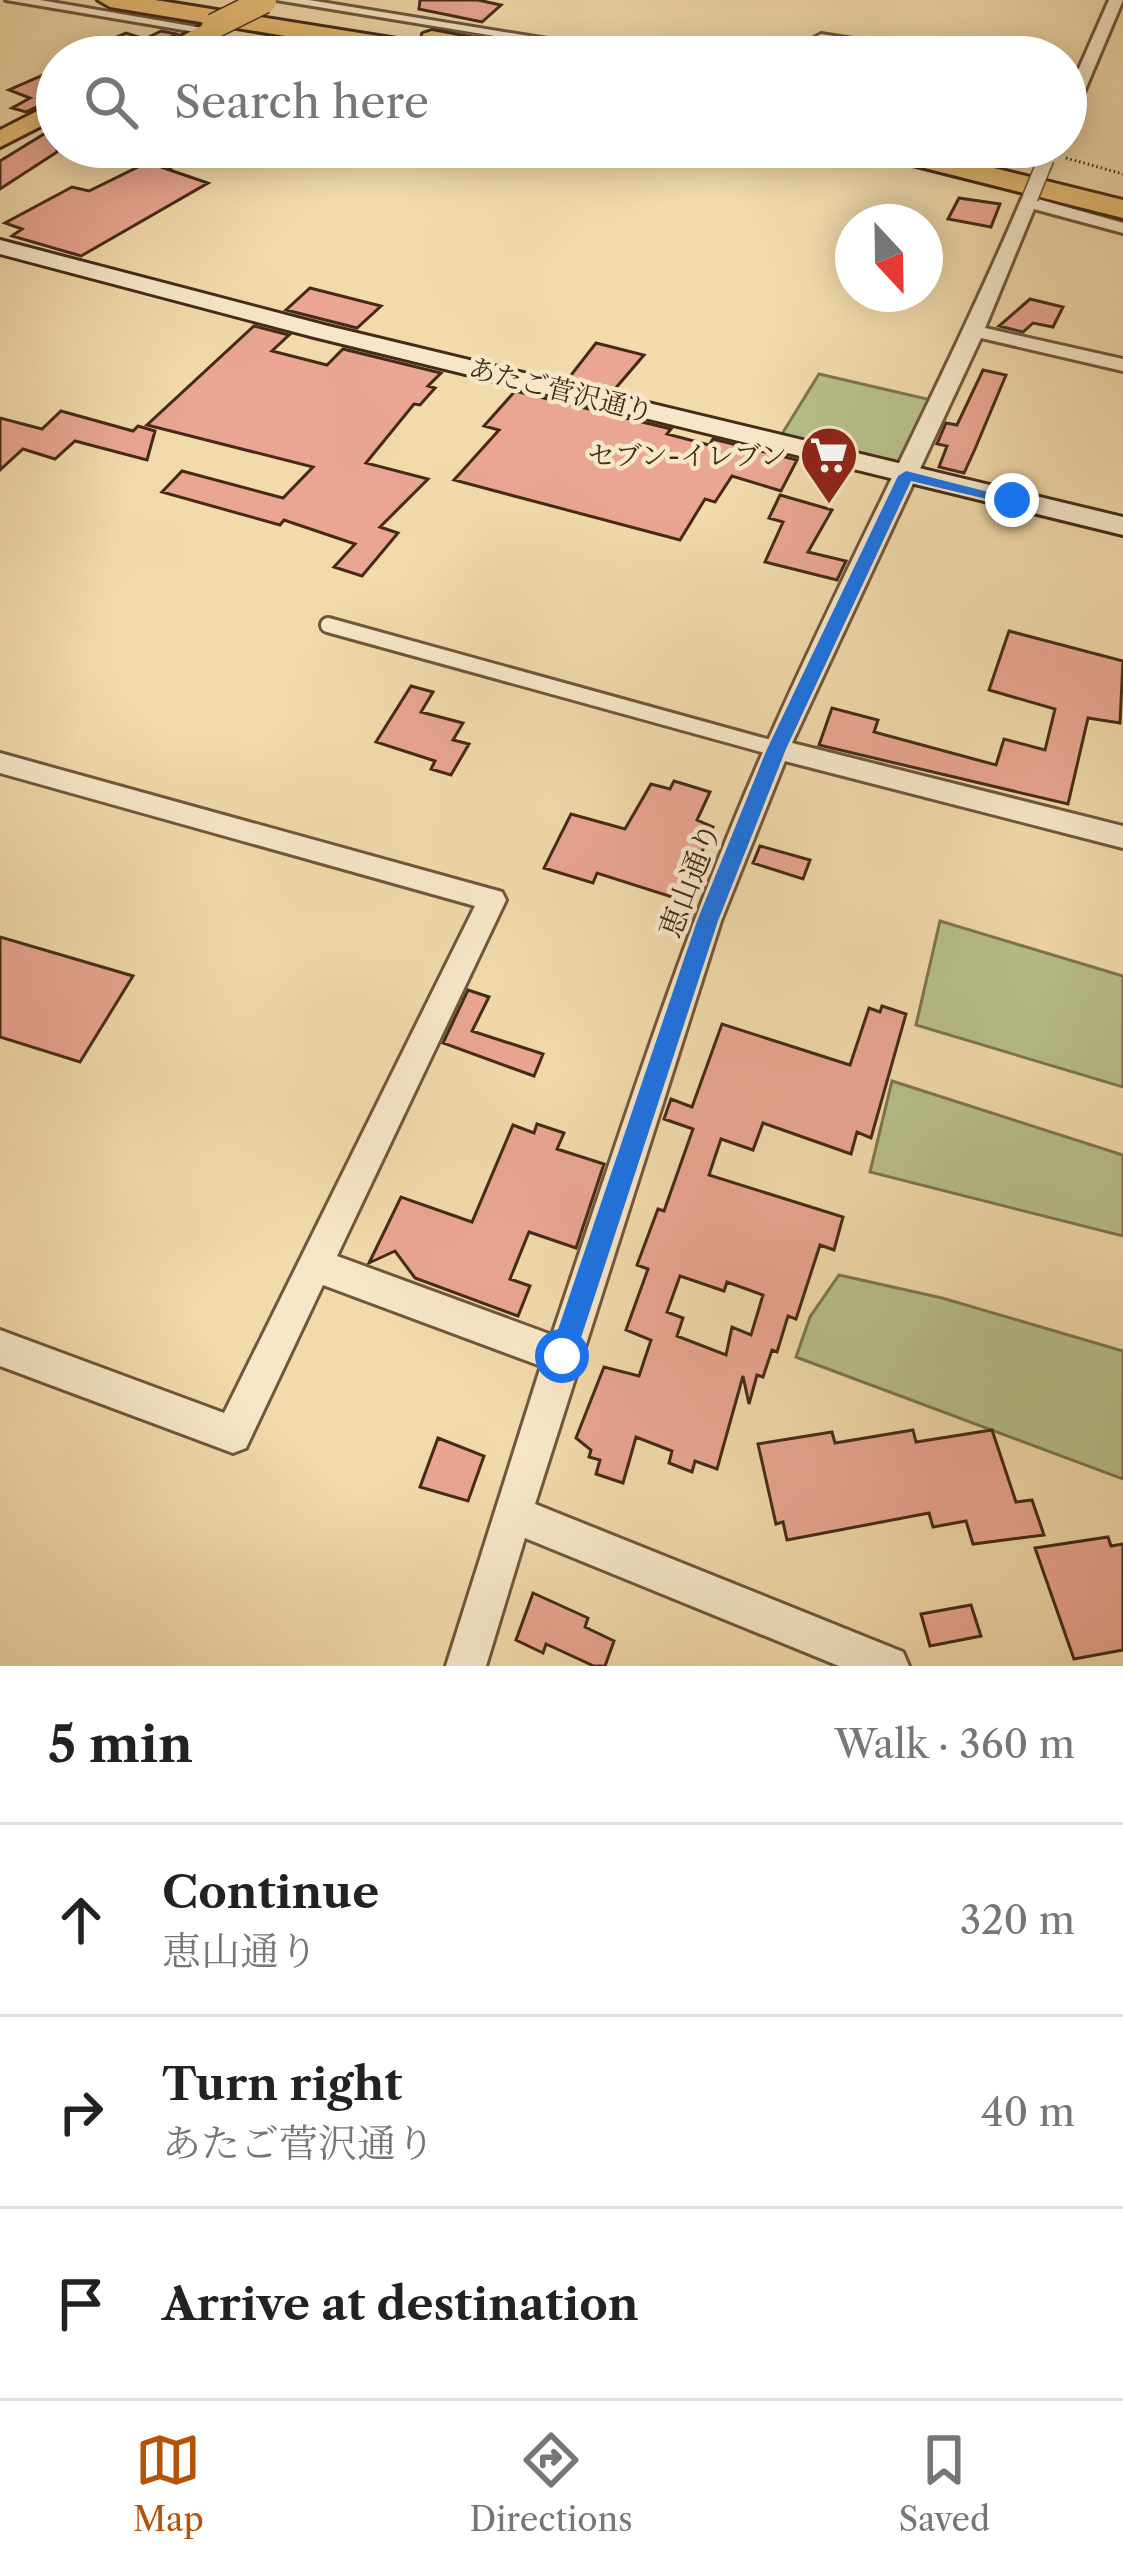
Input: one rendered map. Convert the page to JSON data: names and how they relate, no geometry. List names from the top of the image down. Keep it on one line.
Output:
{"streets":{"street":["あたご菅沢通り","恵山通り"]},"crossings":[["あたご菅沢通り","恵山通り"]],"places":{"supermarket":["セブン-イレブン"]},"north":"bottom","page":{"search":"Search here","heading":["5 min","Walk · 360 m"],"list":[["Continue","恵山通り","320 m"],["Turn right","あたご菅沢通り","40 m"],"Arrive at destination"],"nav":["Map","Directions","Saved"]}}
